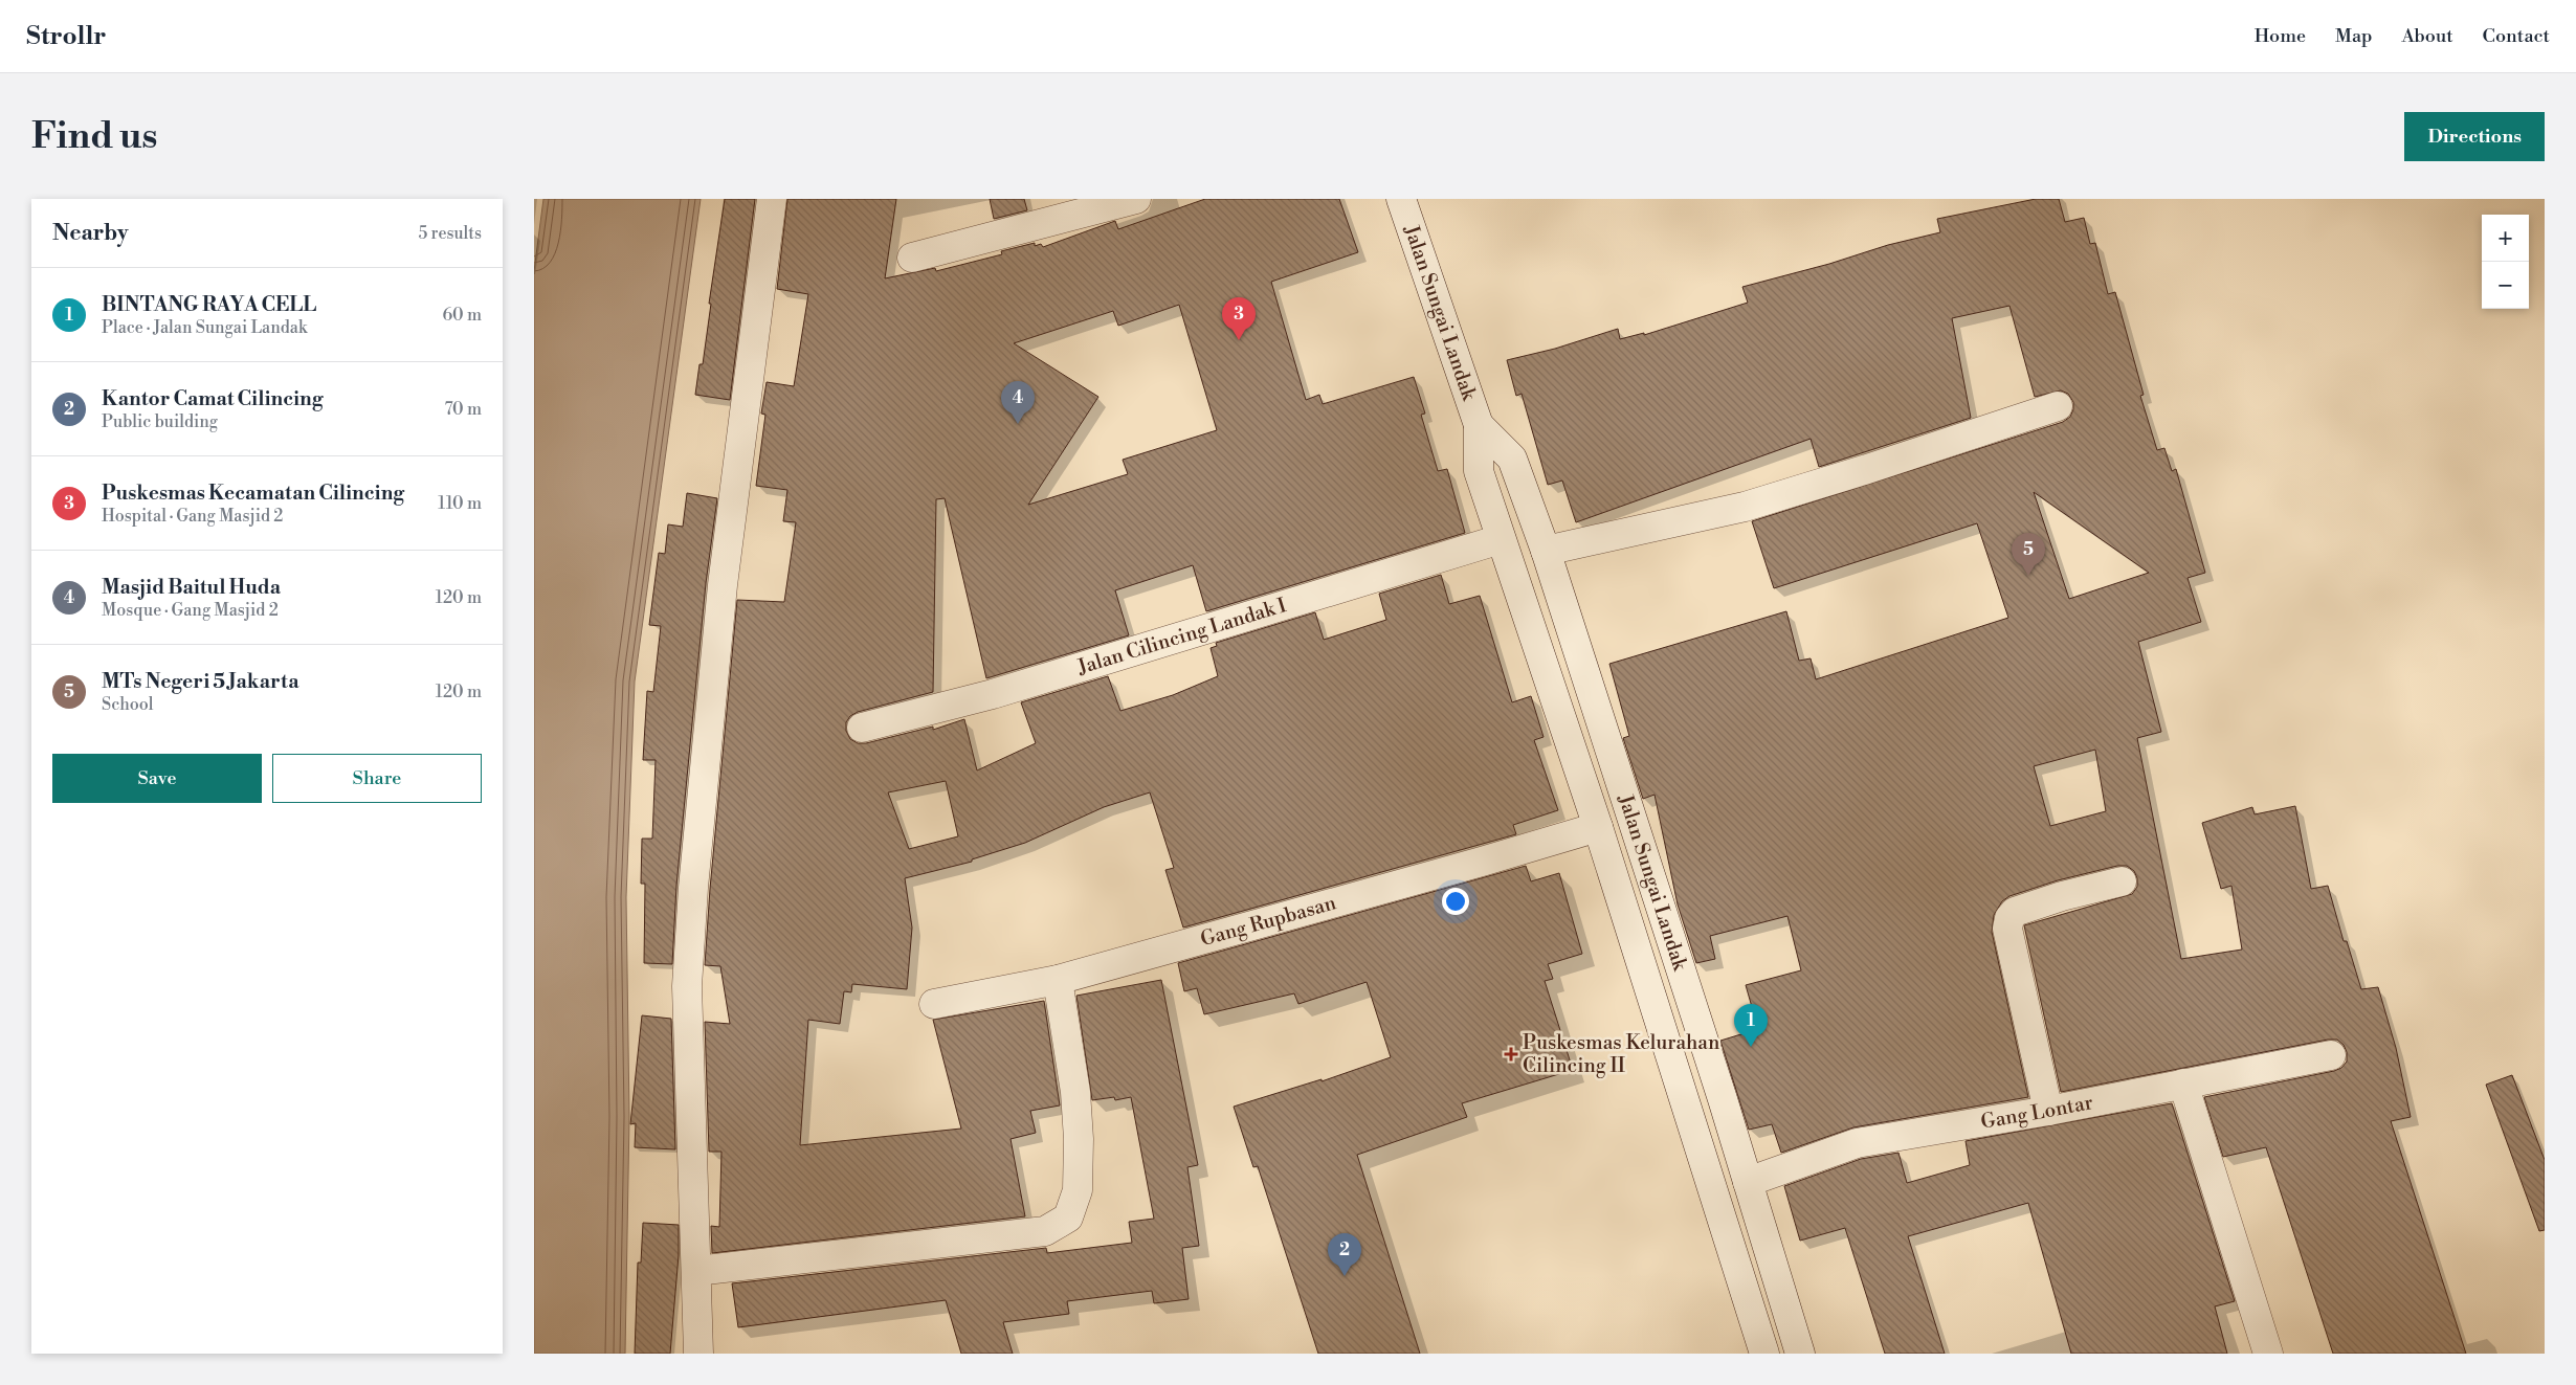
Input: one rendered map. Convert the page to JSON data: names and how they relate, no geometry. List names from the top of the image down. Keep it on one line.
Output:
{"streets":{"street":["Jalan Sungai Landak","Jalan Cilincing Landak I","Gang Rupbasan","Gang Lontar"]},"crossings":[["Jalan Sungai Landak","Jalan Cilincing Landak I"],["Jalan Sungai Landak","Gang Rupbasan"],["Jalan Sungai Landak","Gang Lontar"]],"places":{"health":["Puskesmas Kelurahan Cilincing II"]},"page":{"header":"Strollr","nav":["Home","Map","About","Contact"],"buttons":["Directions",["Save","Share"]],"title":"Find us","heading":["Nearby","5 results"],"map_buttons":["+","−"],"list":[{"mark":"1","name":"BINTANG RAYA CELL","note":"Place · Jalan Sungai Landak","value":"60 m"},{"mark":"2","name":"Kantor Camat Cilincing","note":"Public building","value":"70 m"},{"mark":"3","name":"Puskesmas Kecamatan Cilincing","note":"Hospital · Gang Masjid 2","value":"110 m"},{"mark":"4","name":"Masjid Baitul Huda","note":"Mosque · Gang Masjid 2","value":"120 m"},{"mark":"5","name":"MTs Negeri 5 Jakarta","note":"School","value":"120 m"}],"pins":["3","4","5","1","2"]}}
